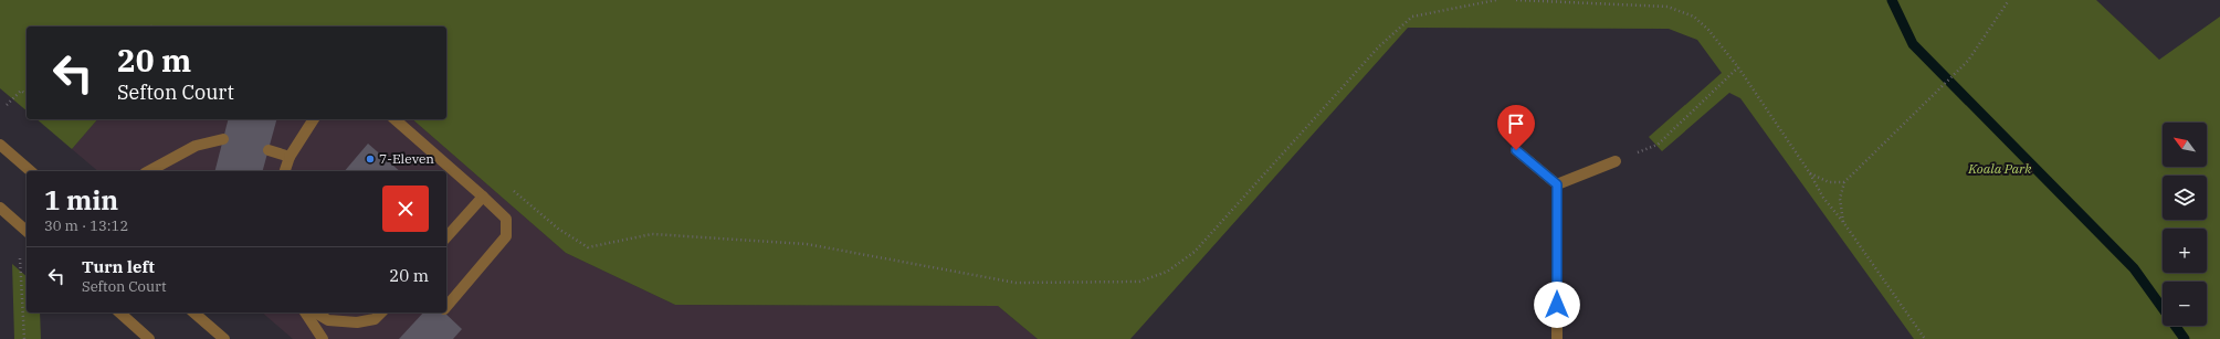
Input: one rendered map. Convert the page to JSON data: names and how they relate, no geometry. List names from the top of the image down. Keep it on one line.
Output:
{"parks":["Koala Park"],"places":["7-Eleven"],"north":"top left","page":{"turn":["20 m","Sefton Court"],"map_buttons":["+","−"],"heading":["1 min","30 m · 13:12"],"list":[{"name":"Turn left","note":"Sefton Court","value":"20 m"}]}}
